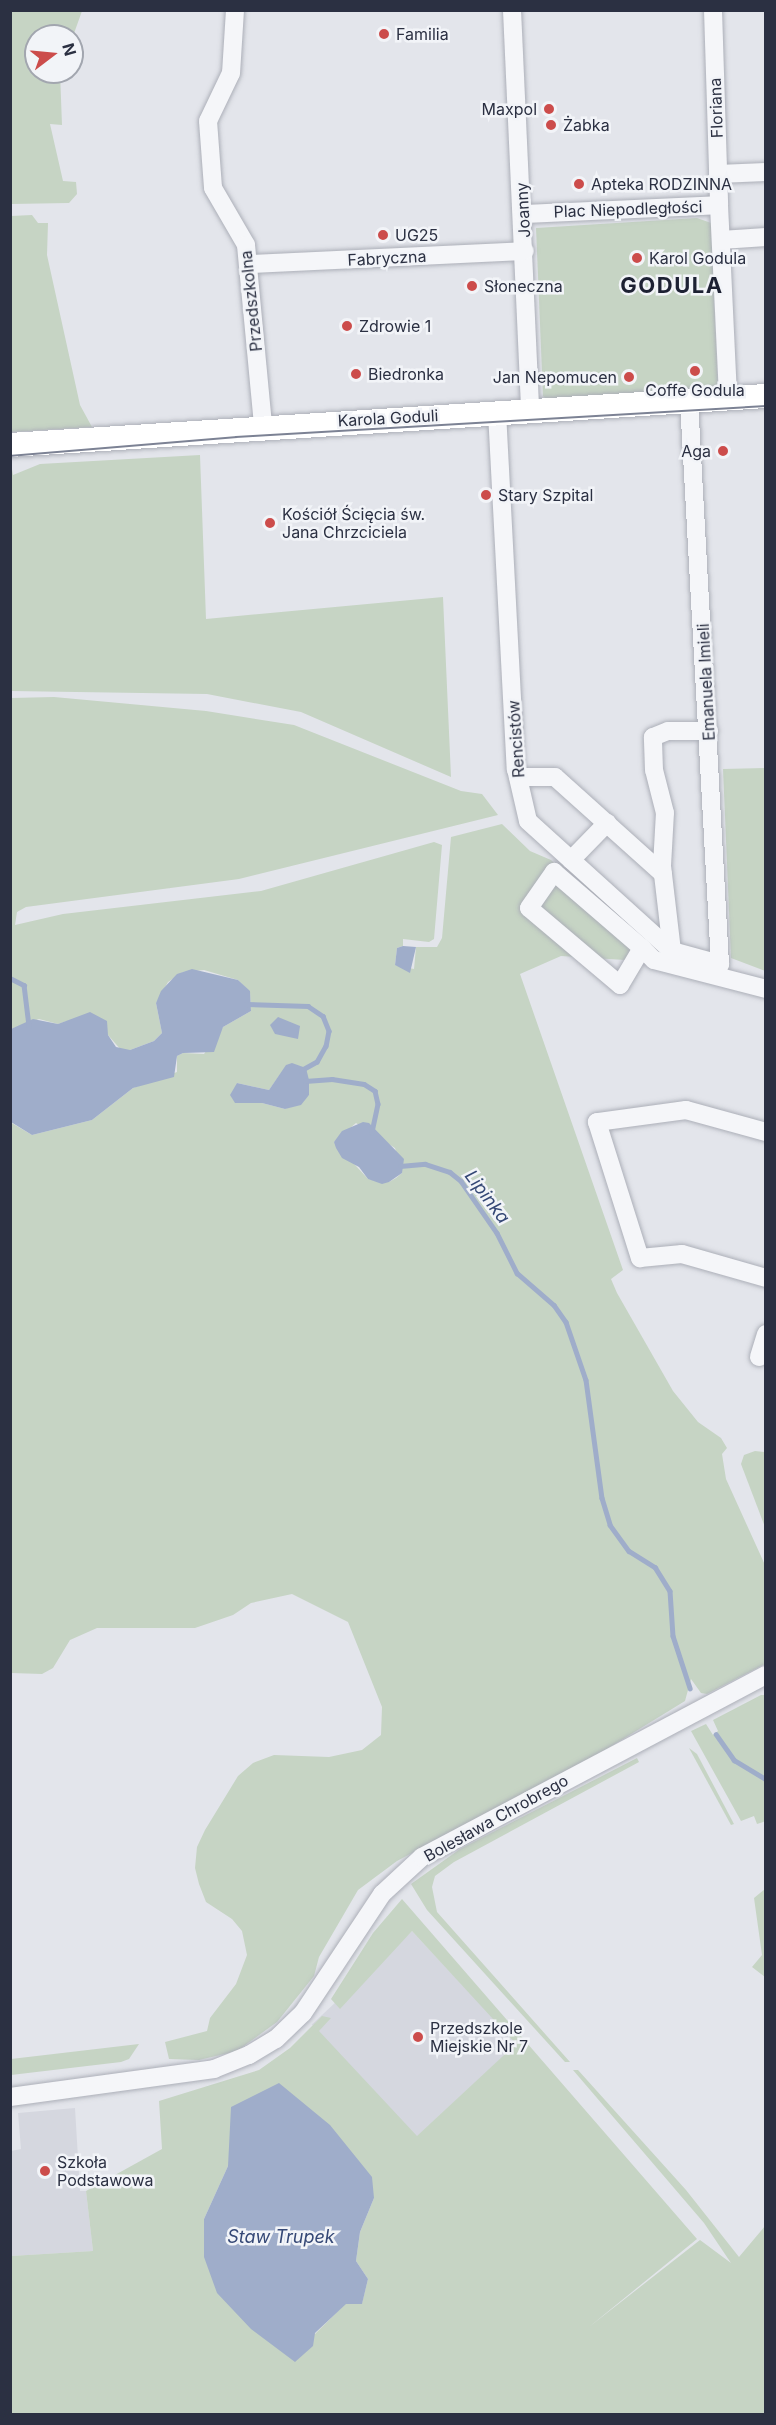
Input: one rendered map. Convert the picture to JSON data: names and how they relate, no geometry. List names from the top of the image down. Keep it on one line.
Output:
{"streets":{"main road":["Karola Goduli"],"street":["Floriana","Plac Niepodległości","Joanny","Fabryczna","Przedszkolna","Emanuela Imieli","Rencistów","Bolesława Chrobrego"]},"crossings":[["Floriana","Plac Niepodległości"],["Plac Niepodległości","Joanny"],["Plac Niepodległości","Karola Goduli"],["Joanny","Fabryczna"],["Joanny","Karola Goduli"],["Fabryczna","Przedszkolna"],["Przedszkolna","Karola Goduli"],["Karola Goduli","Emanuela Imieli"],["Karola Goduli","Rencistów"],["Emanuela Imieli","Rencistów"]],"districts":["GODULA"],"water":["Lipinka","Staw Trupek"],"places":["Familia","Maxpol","Żabka","Apteka RODZINNA","UG25","Karol Godula","Słoneczna","Zdrowie 1","Coffe Godula","Biedronka","Jan Nepomucen","Aga","Stary Szpital","Kościół Ścięcia św. Jana Chrzciciela","Przedszkole Miejskie Nr 7","Szkoła Podstawowa"],"north":"right"}
